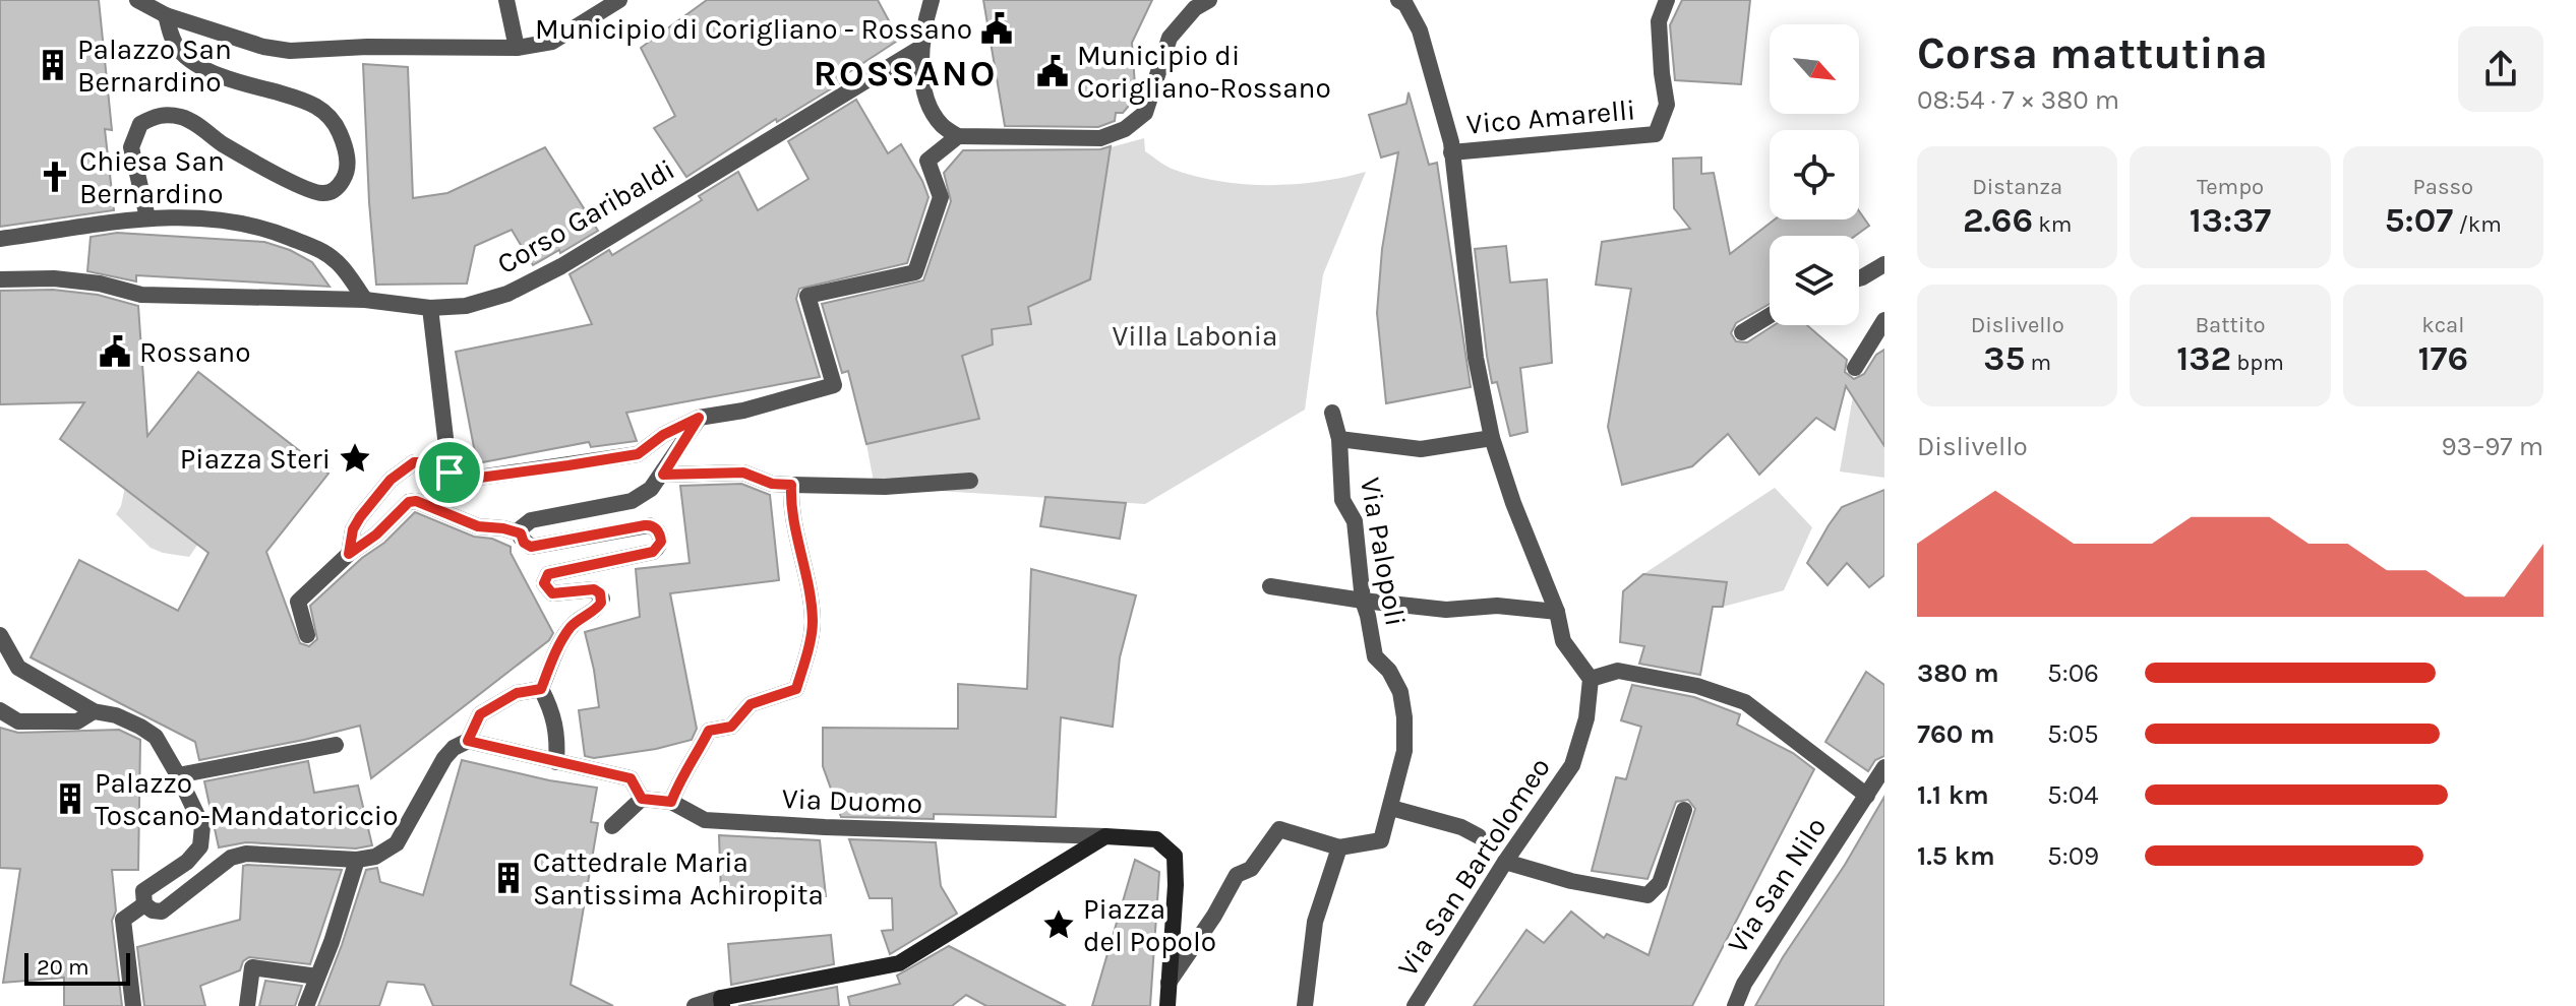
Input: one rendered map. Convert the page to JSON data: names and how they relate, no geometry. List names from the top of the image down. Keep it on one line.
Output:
{"streets":{"street":["Vico Amarelli","Corso Garibaldi","Via Palopoli","Via Duomo","Via San Bartolomeo","Via San Nilo"]},"districts":["ROSSANO"],"parks":["Villa Labonia"],"places":{"public building":["Municipio di Corigliano - Rossano","Municipio di Corigliano-Rossano","Rossano"],"building":["Palazzo San Bernardino","Palazzo Toscano-Mandatoriccio","Cattedrale Maria Santissima Achiropita"],"church":["Chiesa San Bernardino"],"place":["Piazza Steri","Piazza del Popolo"]},"scale_bar":"20 m","north":"bottom right","page":{"heading":["Corsa mattutina","08:54 · 7 × 380 m"],"stats":[["Distanza","2.66 km"],["Tempo","13:37"],["Passo","5:07 /km"],["Dislivello","35 m"],["Battito","132 bpm"],["kcal","176"]],"chart":["Dislivello","93–97 m"],"list":[{"name":"380 m","note":"5:06"},{"name":"760 m","note":"5:05"},{"name":"1.1 km","note":"5:04"},{"name":"1.5 km","note":"5:09"}],"scale":"20 m"}}
